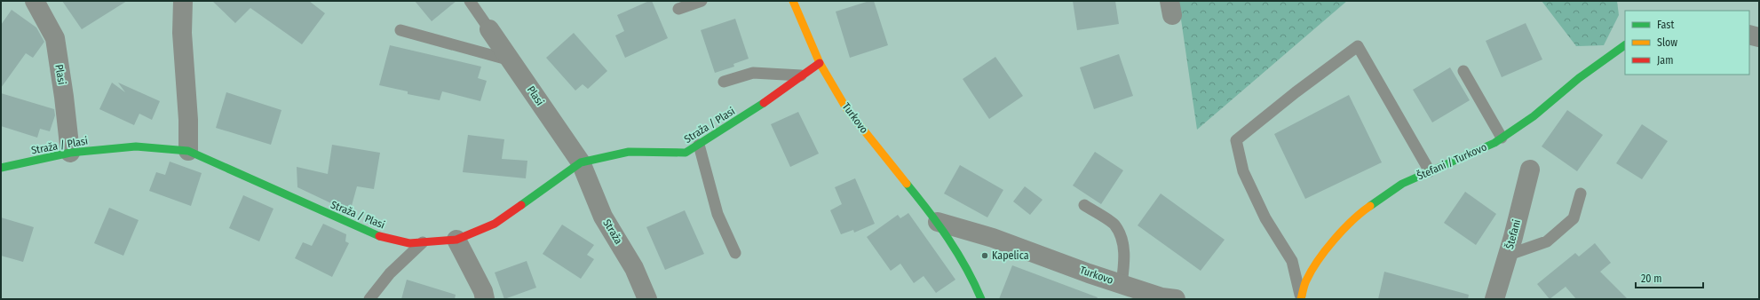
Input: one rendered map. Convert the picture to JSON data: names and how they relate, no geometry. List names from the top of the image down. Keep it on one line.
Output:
{"streets":{"street":["Plasi","Turkovo","Straža / Plasi","Štefani / Turkovo","Straža","Štefani"]},"crossings":[["Plasi","Straža / Plasi"],["Plasi","Straža"],["Turkovo","Straža / Plasi"],["Straža / Plasi","Straža"]],"places":["Kapelica"],"legend":["Fast","Slow","Jam"],"scale_bar":"20 m"}
